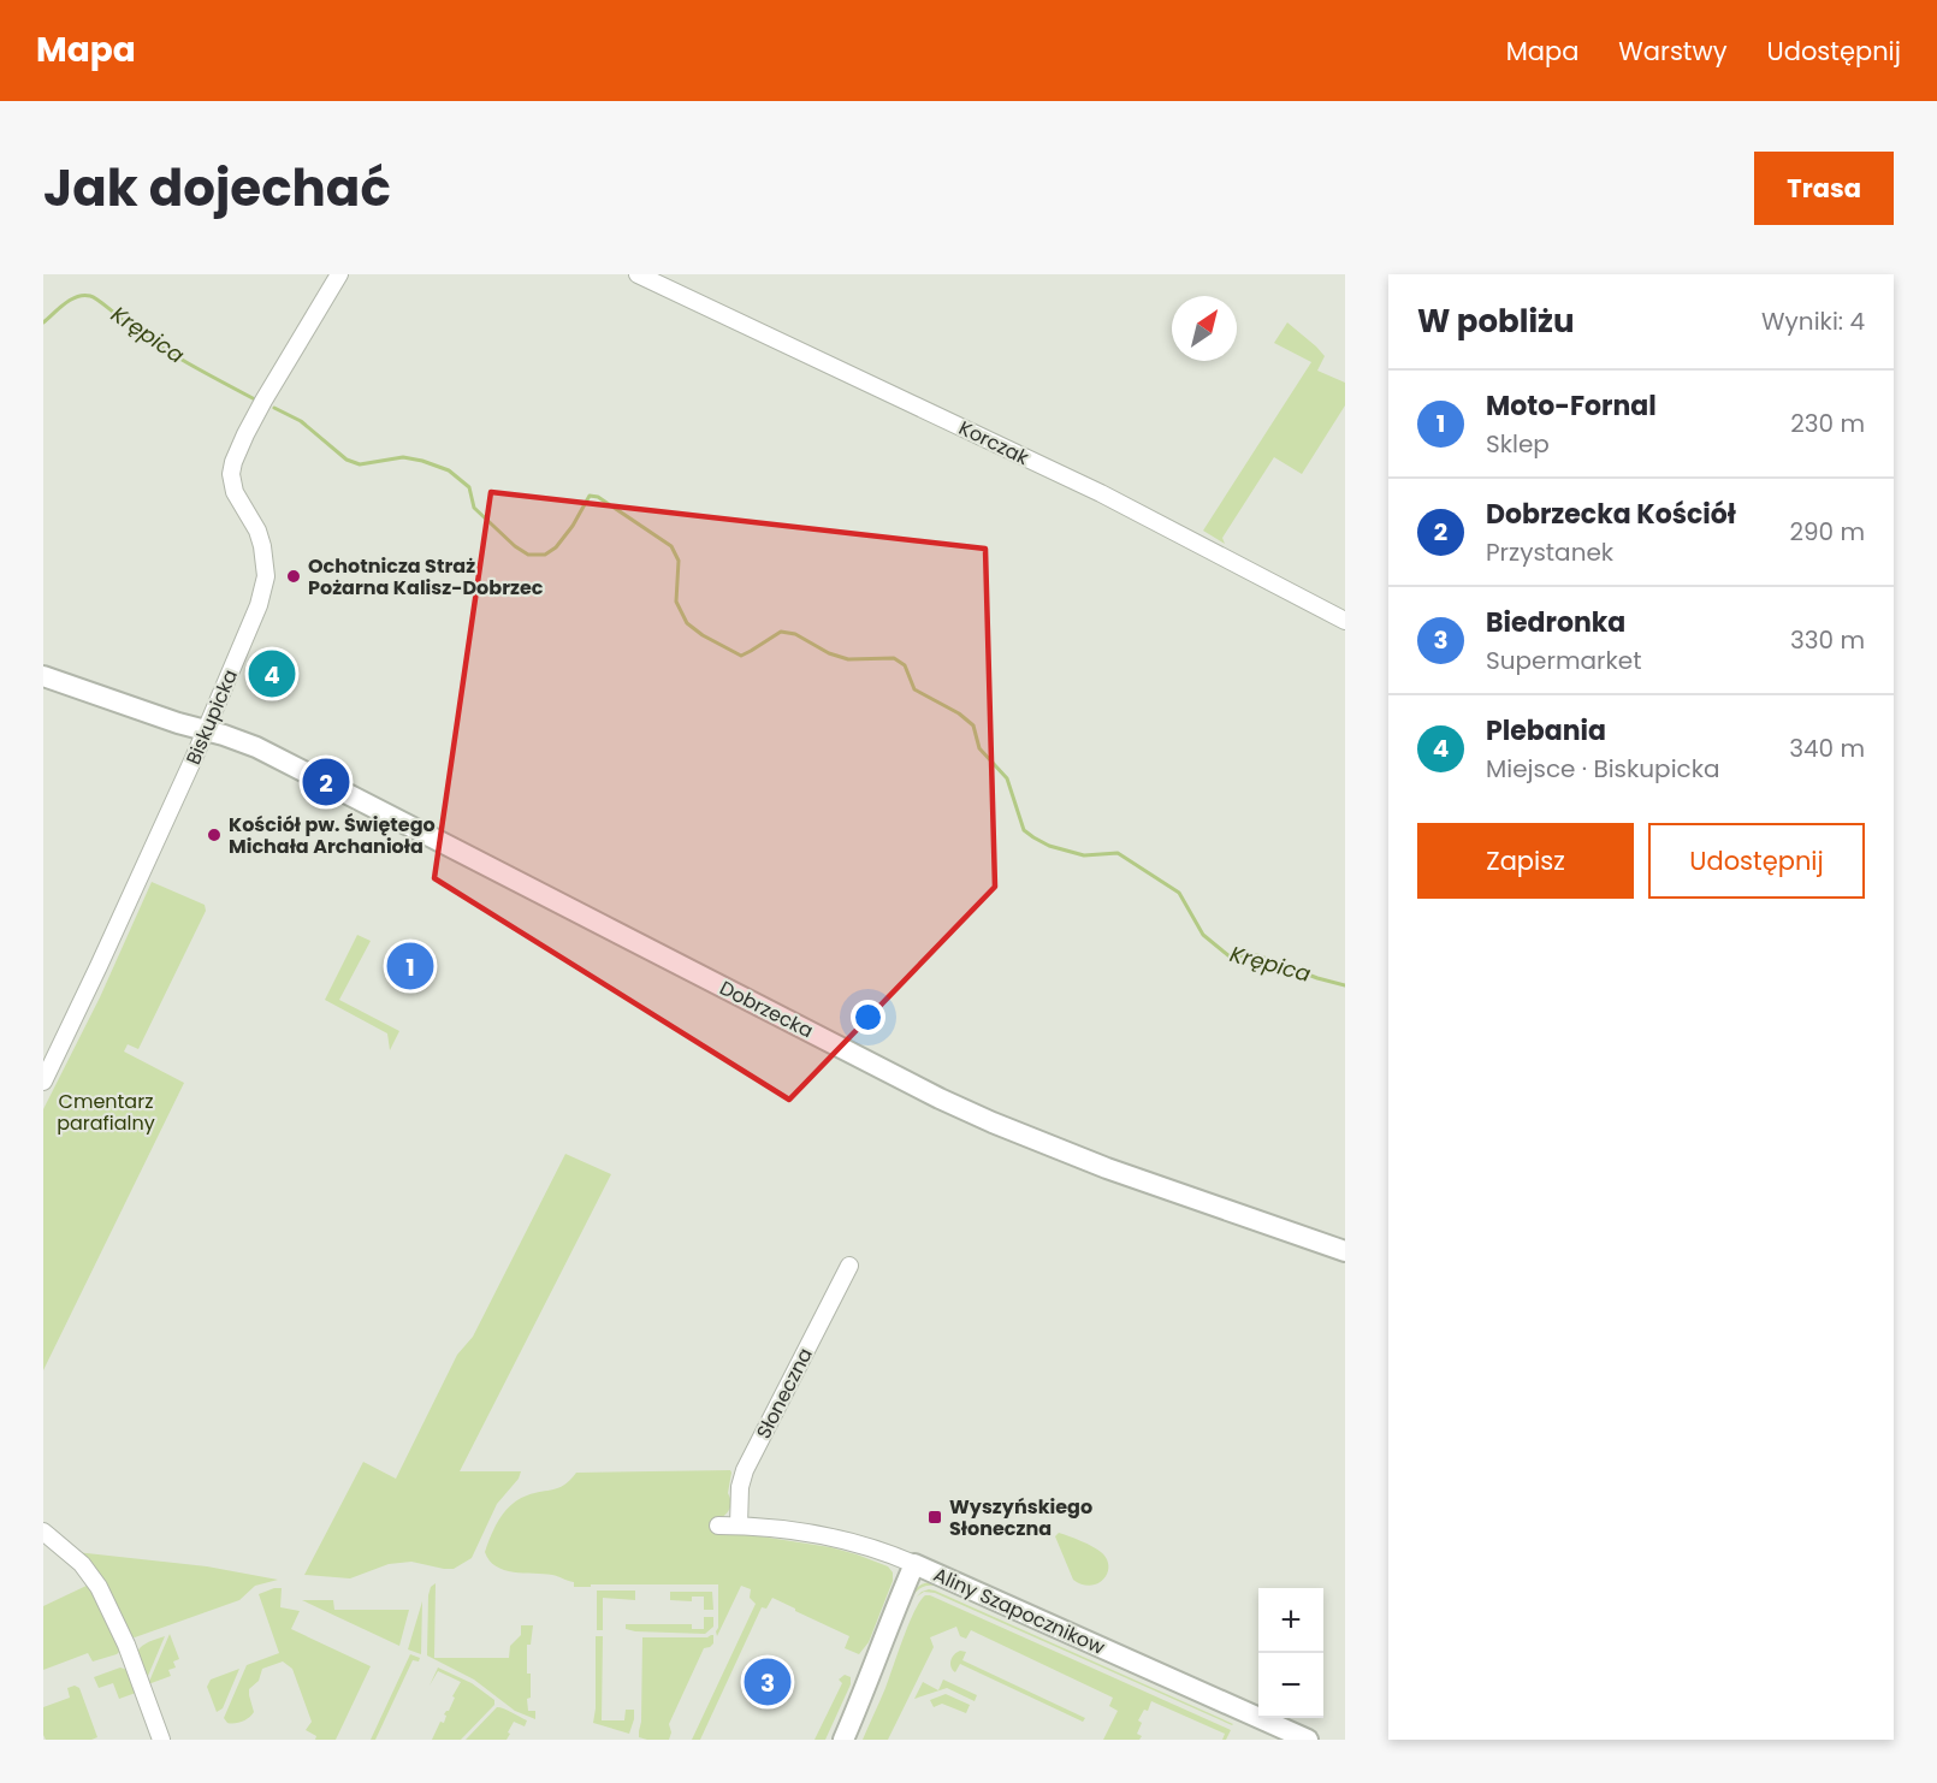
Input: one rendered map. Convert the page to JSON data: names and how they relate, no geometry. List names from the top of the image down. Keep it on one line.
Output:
{"streets":{"street":["Korczak","Biskupicka","Dobrzecka","Słoneczna","Aliny Szapocznikow"]},"crossings":[["Biskupicka","Dobrzecka"],["Słoneczna","Aliny Szapocznikow"]],"water":["Krępica"],"parks":["Cmentarz parafialny"],"places":{"other":["Ochotnicza Straż Pożarna Kalisz-Dobrzec","Kościół pw. Świętego Michała Archanioła"],"transit":["Wyszyńskiego Słoneczna"]},"north":"top right","page":{"header":"Mapa","nav":["Mapa","Warstwy","Udostępnij"],"title":"Jak dojechać","buttons":["Trasa",["Zapisz","Udostępnij"]],"heading":["W pobliżu","Wyniki: 4"],"list":[{"mark":"1","name":"Moto-Fornal","note":"Sklep","value":"230 m"},{"mark":"2","name":"Dobrzecka Kościół","note":"Przystanek","value":"290 m"},{"mark":"3","name":"Biedronka","note":"Supermarket","value":"330 m"},{"mark":"4","name":"Plebania","note":"Miejsce · Biskupicka","value":"340 m"}],"pins":["4","2","1","3"],"map_buttons":["+","−"]}}
